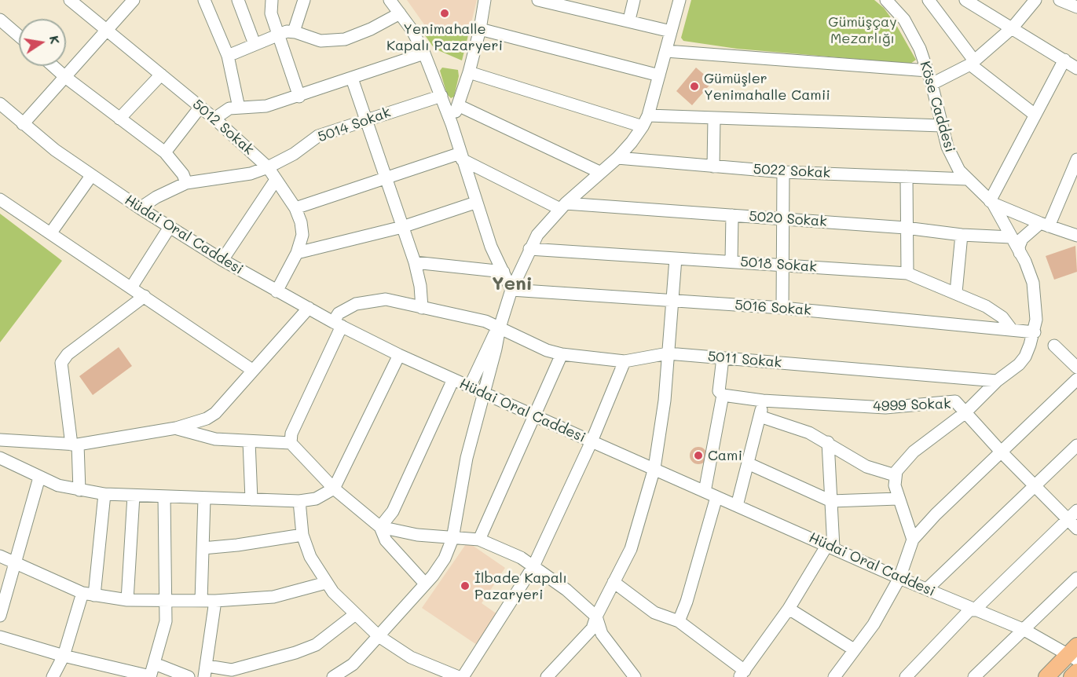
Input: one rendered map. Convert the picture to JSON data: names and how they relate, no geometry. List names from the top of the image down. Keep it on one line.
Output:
{"streets":{"street":["Köse Caddesi","5014 Sokak","5012 Sokak","5022 Sokak","5020 Sokak","Hüdai Oral Caddesi","5018 Sokak","5016 Sokak","5011 Sokak","4999 Sokak"]},"crossings":[["Köse Caddesi","5022 Sokak"],["5014 Sokak","5012 Sokak"],["5014 Sokak","Hüdai Oral Caddesi"],["5012 Sokak","Hüdai Oral Caddesi"],["Hüdai Oral Caddesi","5011 Sokak"],["5018 Sokak","5016 Sokak"]],"districts":["Yeni"],"parks":["Gümüşçay Mezarlığı"],"places":["Yenimahalle Kapalı Pazaryeri","Gümüşler Yenimahalle Camii","Cami","İlbade Kapalı Pazaryeri"],"north":"right"}
